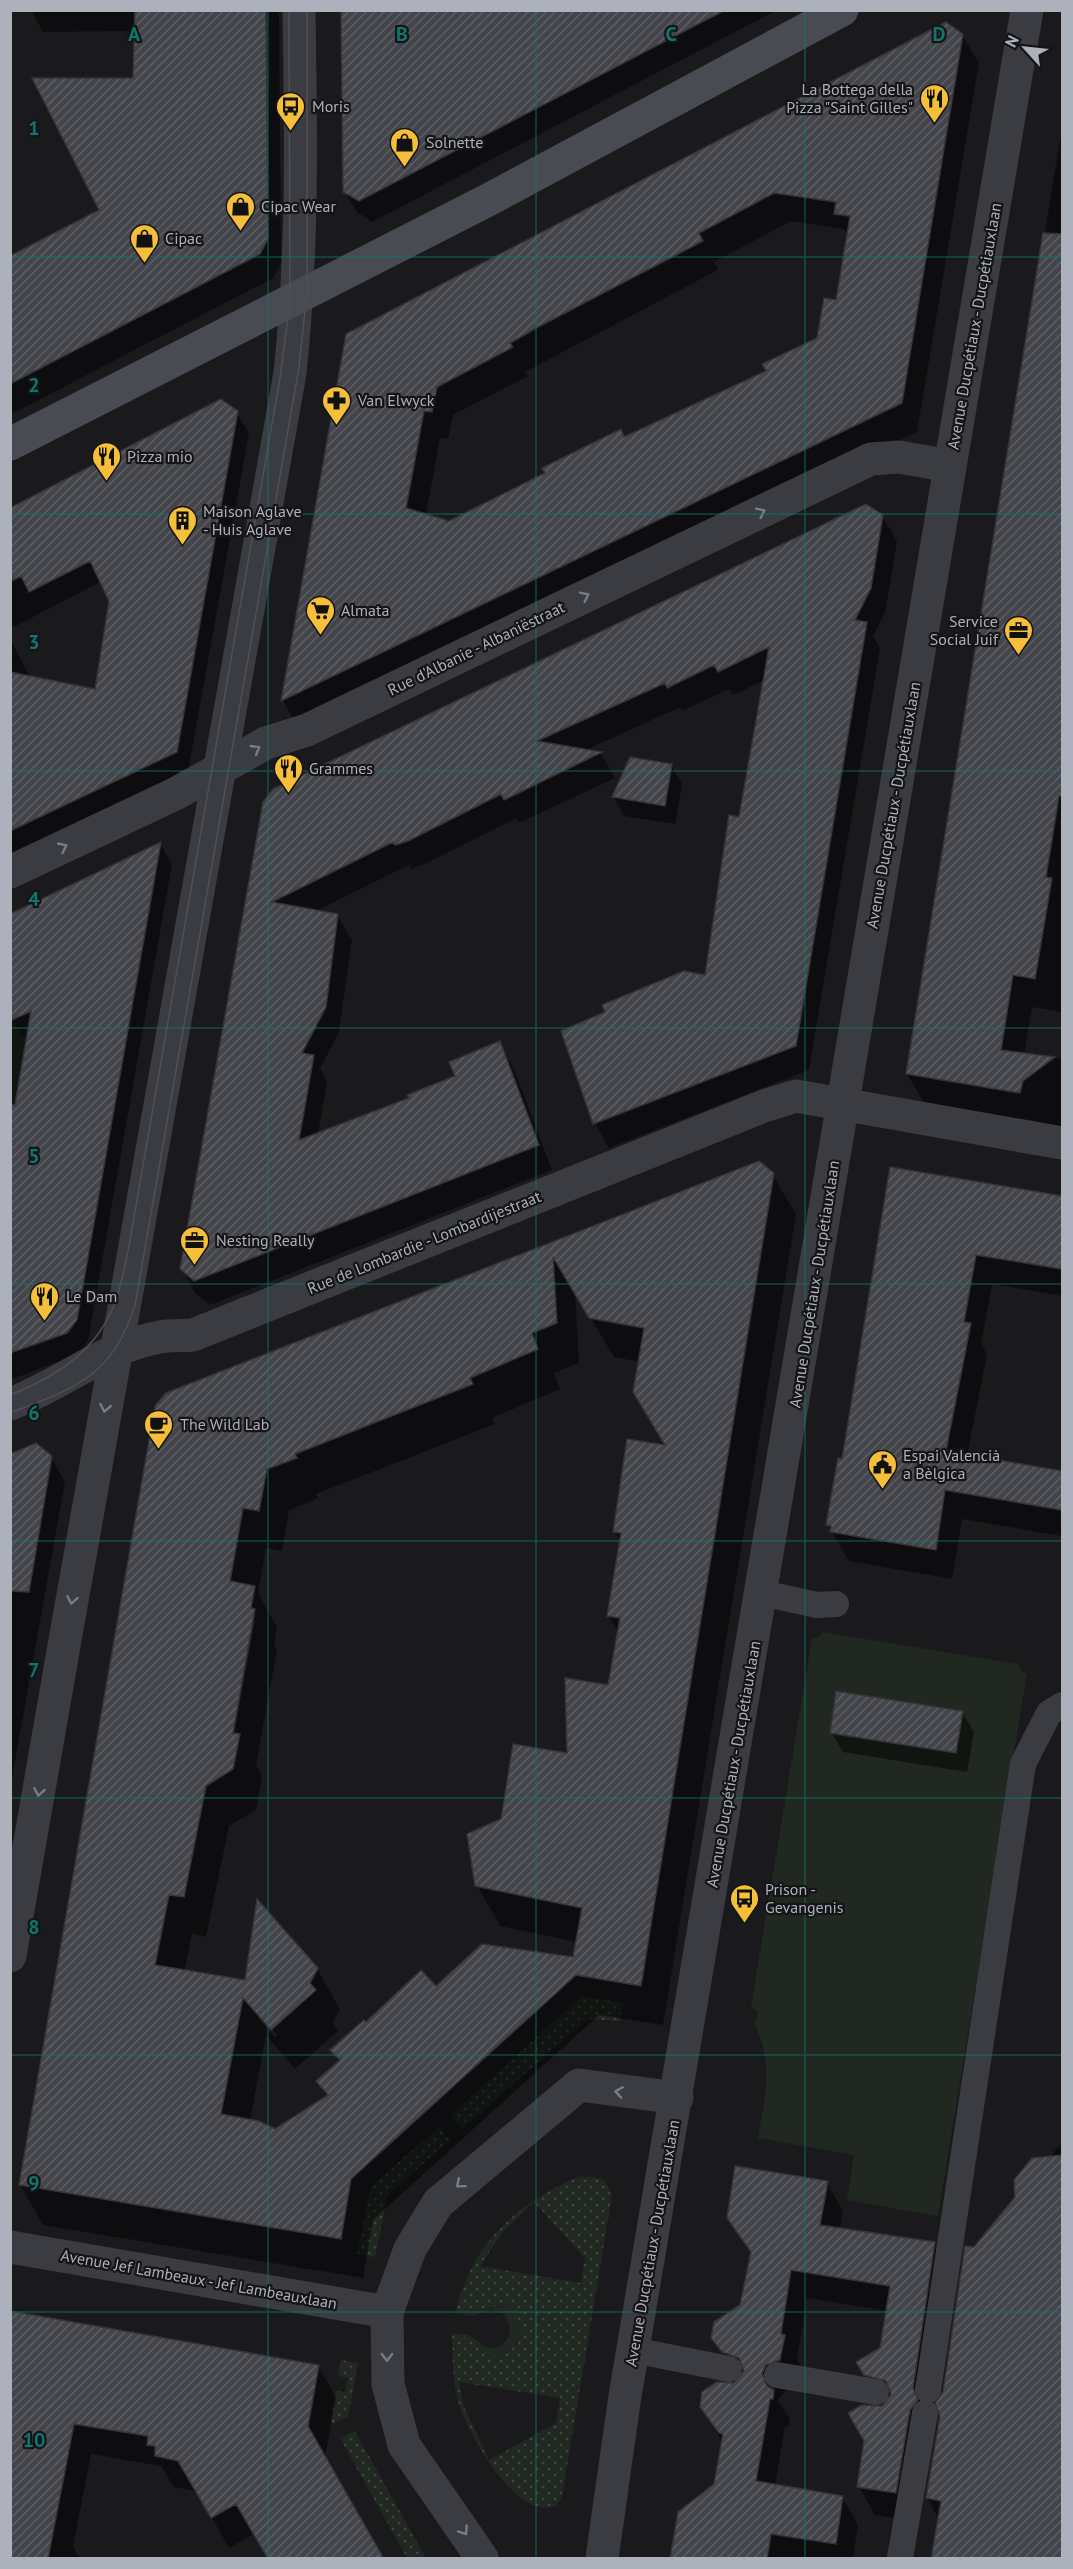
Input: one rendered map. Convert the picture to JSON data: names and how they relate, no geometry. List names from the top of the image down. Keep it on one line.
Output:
{"streets":{"street":["Avenue Ducpétiaux - Ducpétiauxlaan","Rue d'Albanie - Albaniëstraat","Rue de Lombardie - Lombardijestraat","Avenue Jef Lambeaux - Jef Lambeauxlaan"]},"crossings":[["Avenue Ducpétiaux - Ducpétiauxlaan","Rue d'Albanie - Albaniëstraat"],["Avenue Ducpétiaux - Ducpétiauxlaan","Rue de Lombardie - Lombardijestraat"]],"one_way":["Rue d'Albanie - Albaniëstraat"],"places":{"restaurant":["La Bottega della Pizza \"Saint Gilles\"","Pizza mio","Grammes","Le Dam"],"bus stop":["Moris","Prison - Gevangenis"],"shop":["Solnette","Cipac Wear","Cipac"],"pharmacy":["Van Elwyck"],"building":["Maison Aglave - Huis Aglave"],"supermarket":["Almata"],"office":["Service Social Juif","Nesting Really"],"cafe":["The Wild Lab"],"public building":["Espai Valencià a Bèlgica"]},"north":"top left","grid":{"columns":["A","B","C","D"],"rows":["1","2","3","4","5","6","7","8","9","10"]}}
